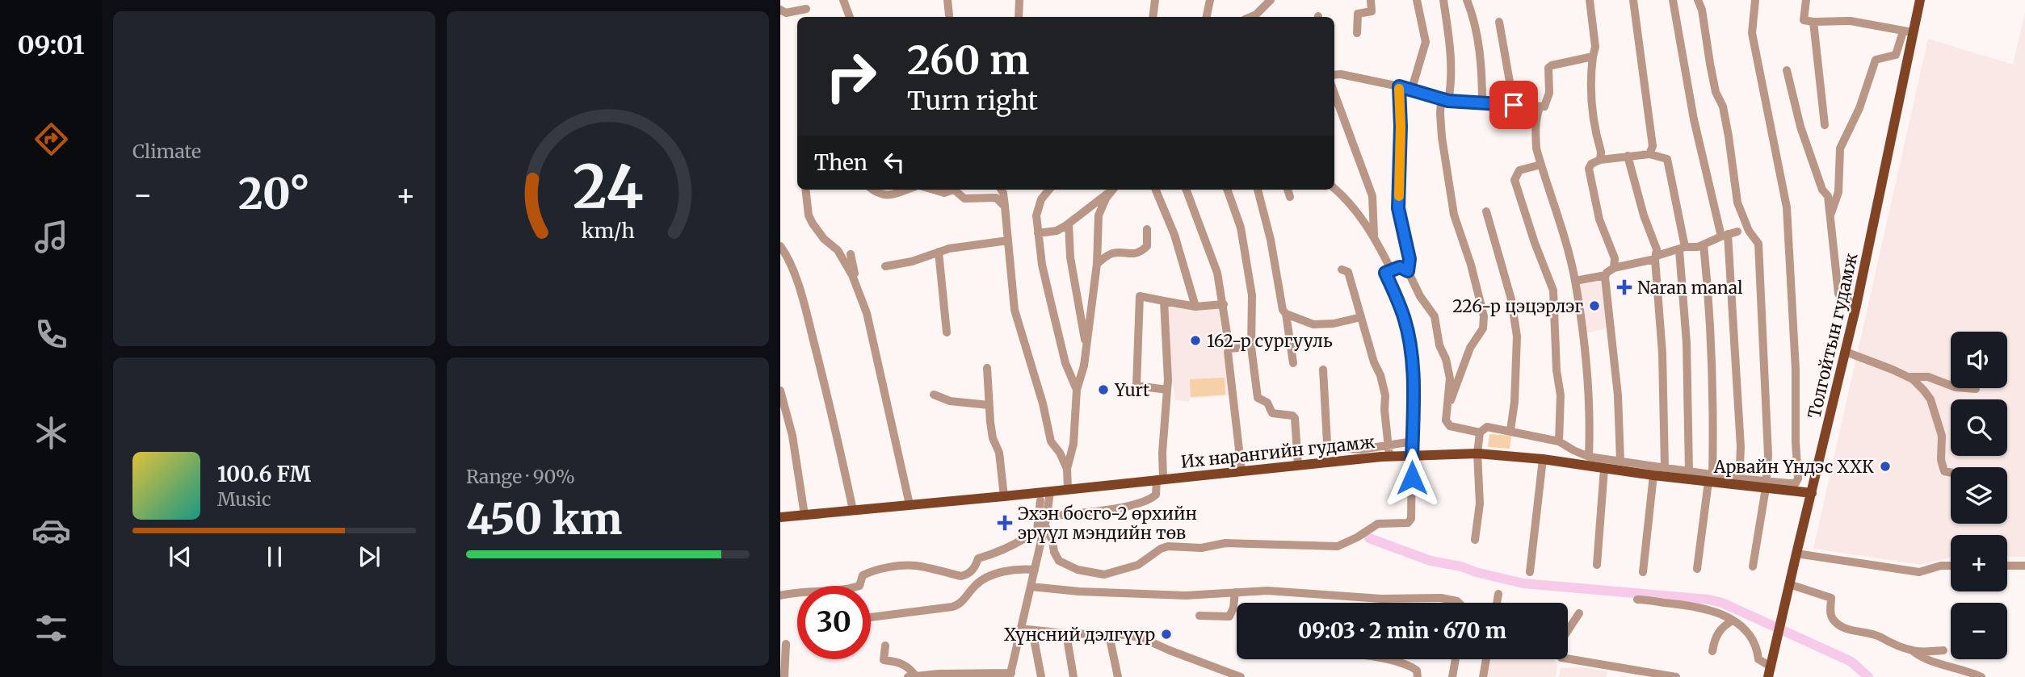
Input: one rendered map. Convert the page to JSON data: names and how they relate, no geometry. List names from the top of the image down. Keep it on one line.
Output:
{"streets":{"main road":["Толгойтын гудамж","Их нарангийн гудамж"]},"crossings":[["Толгойтын гудамж","Их нарангийн гудамж"]],"places":{"health":["Naran manal","Эхэн босго-2 өрхийн эрүүл мэндийн төв"],"other":["226-р цэцэрлэг","162-р сургууль","Yurt","Арвайн Үндэс ХХК","Хүнсний дэлгүүр"]},"page":{"tabs":"09:01","tile":["Climate",["Range · 90%","450 km"]],"turn":["260 m","Turn right"],"then":"Then","heat":["−","20°","+"],"map_buttons":["+","−"],"song":["100.6 FM","Music"],"limit":"30","trip":"09:03 · 2 min · 670 m","gauge":["24","km/h"]}}
